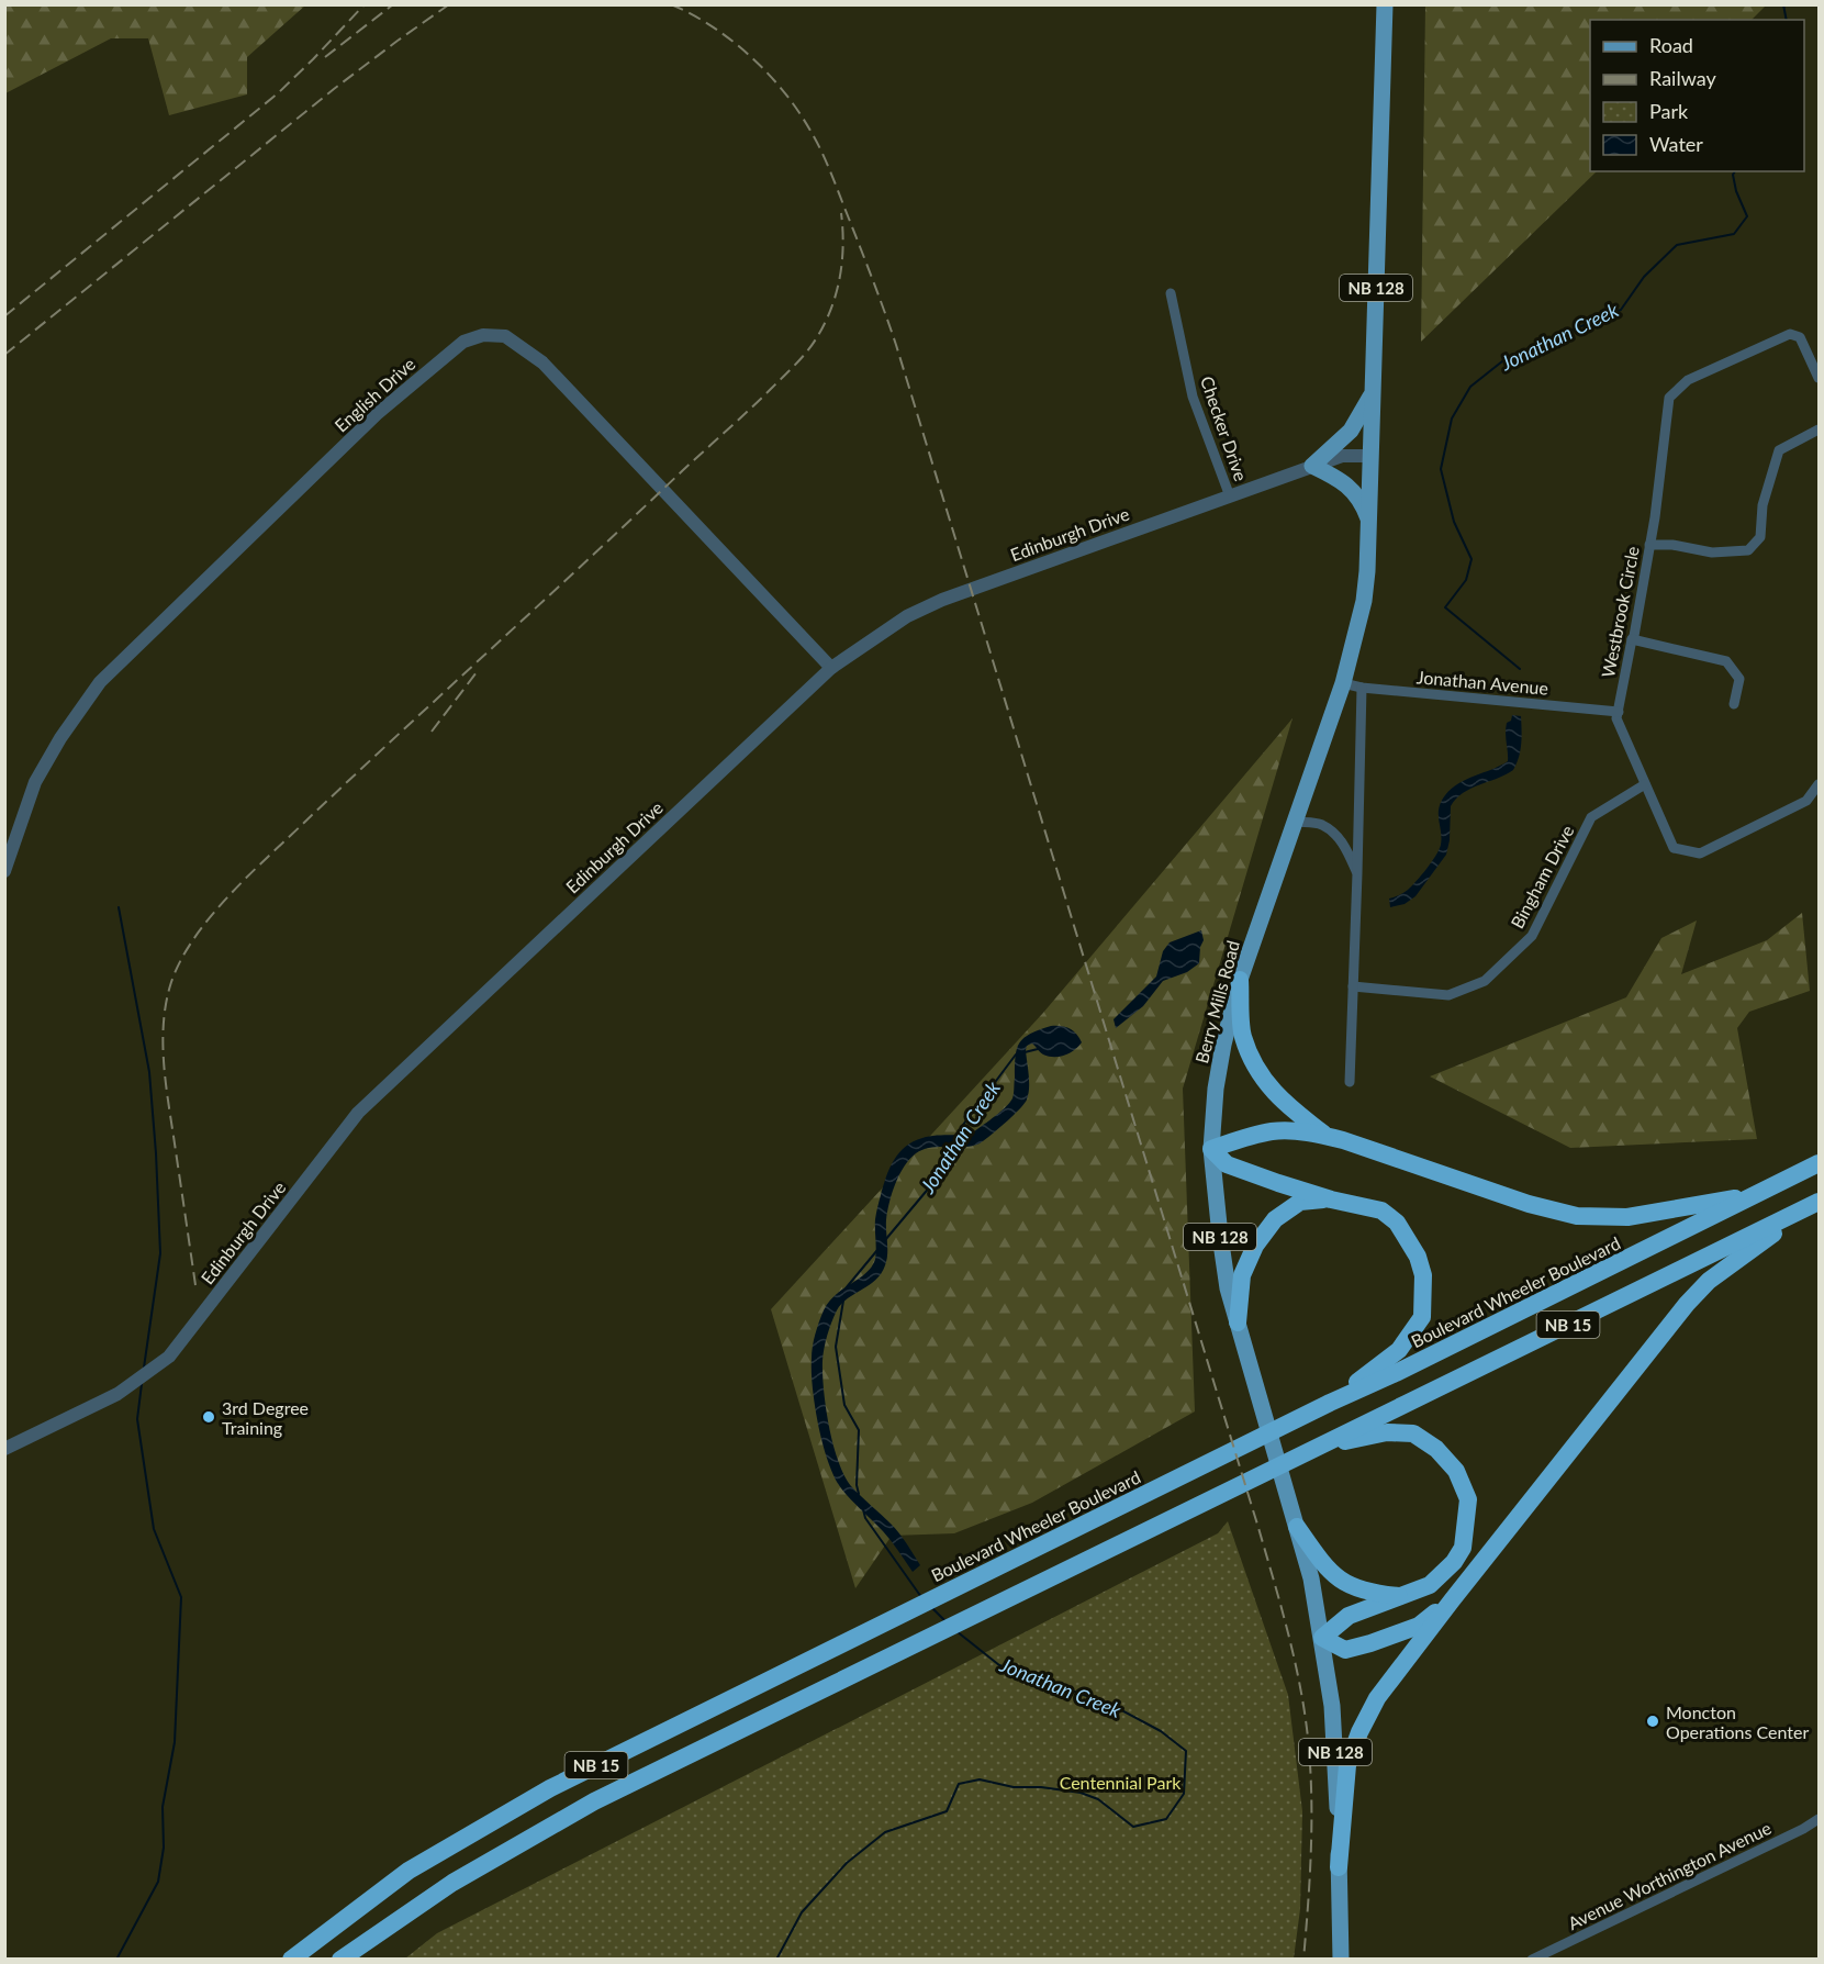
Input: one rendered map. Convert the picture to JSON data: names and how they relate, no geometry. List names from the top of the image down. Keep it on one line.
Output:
{"streets":{"highway":["Boulevard Wheeler Boulevard","NB 15"],"main road":["NB 128","Berry Mills Road"],"street":["English Drive","Checker Drive","Edinburgh Drive","Westbrook Circle","Jonathan Avenue","Bingham Drive","Avenue Worthington Avenue"]},"crossings":[["NB 128","Edinburgh Drive"],["NB 128","Berry Mills Road"],["English Drive","Edinburgh Drive"],["Checker Drive","Edinburgh Drive"],["Westbrook Circle","Jonathan Avenue"],["Westbrook Circle","Bingham Drive"],["Jonathan Avenue","Berry Mills Road"]],"water":["Jonathan Creek"],"parks":["Centennial Park"],"places":["3rd Degree Training","Moncton Operations Center"],"legend":["Road","Railway","Park","Water"]}
